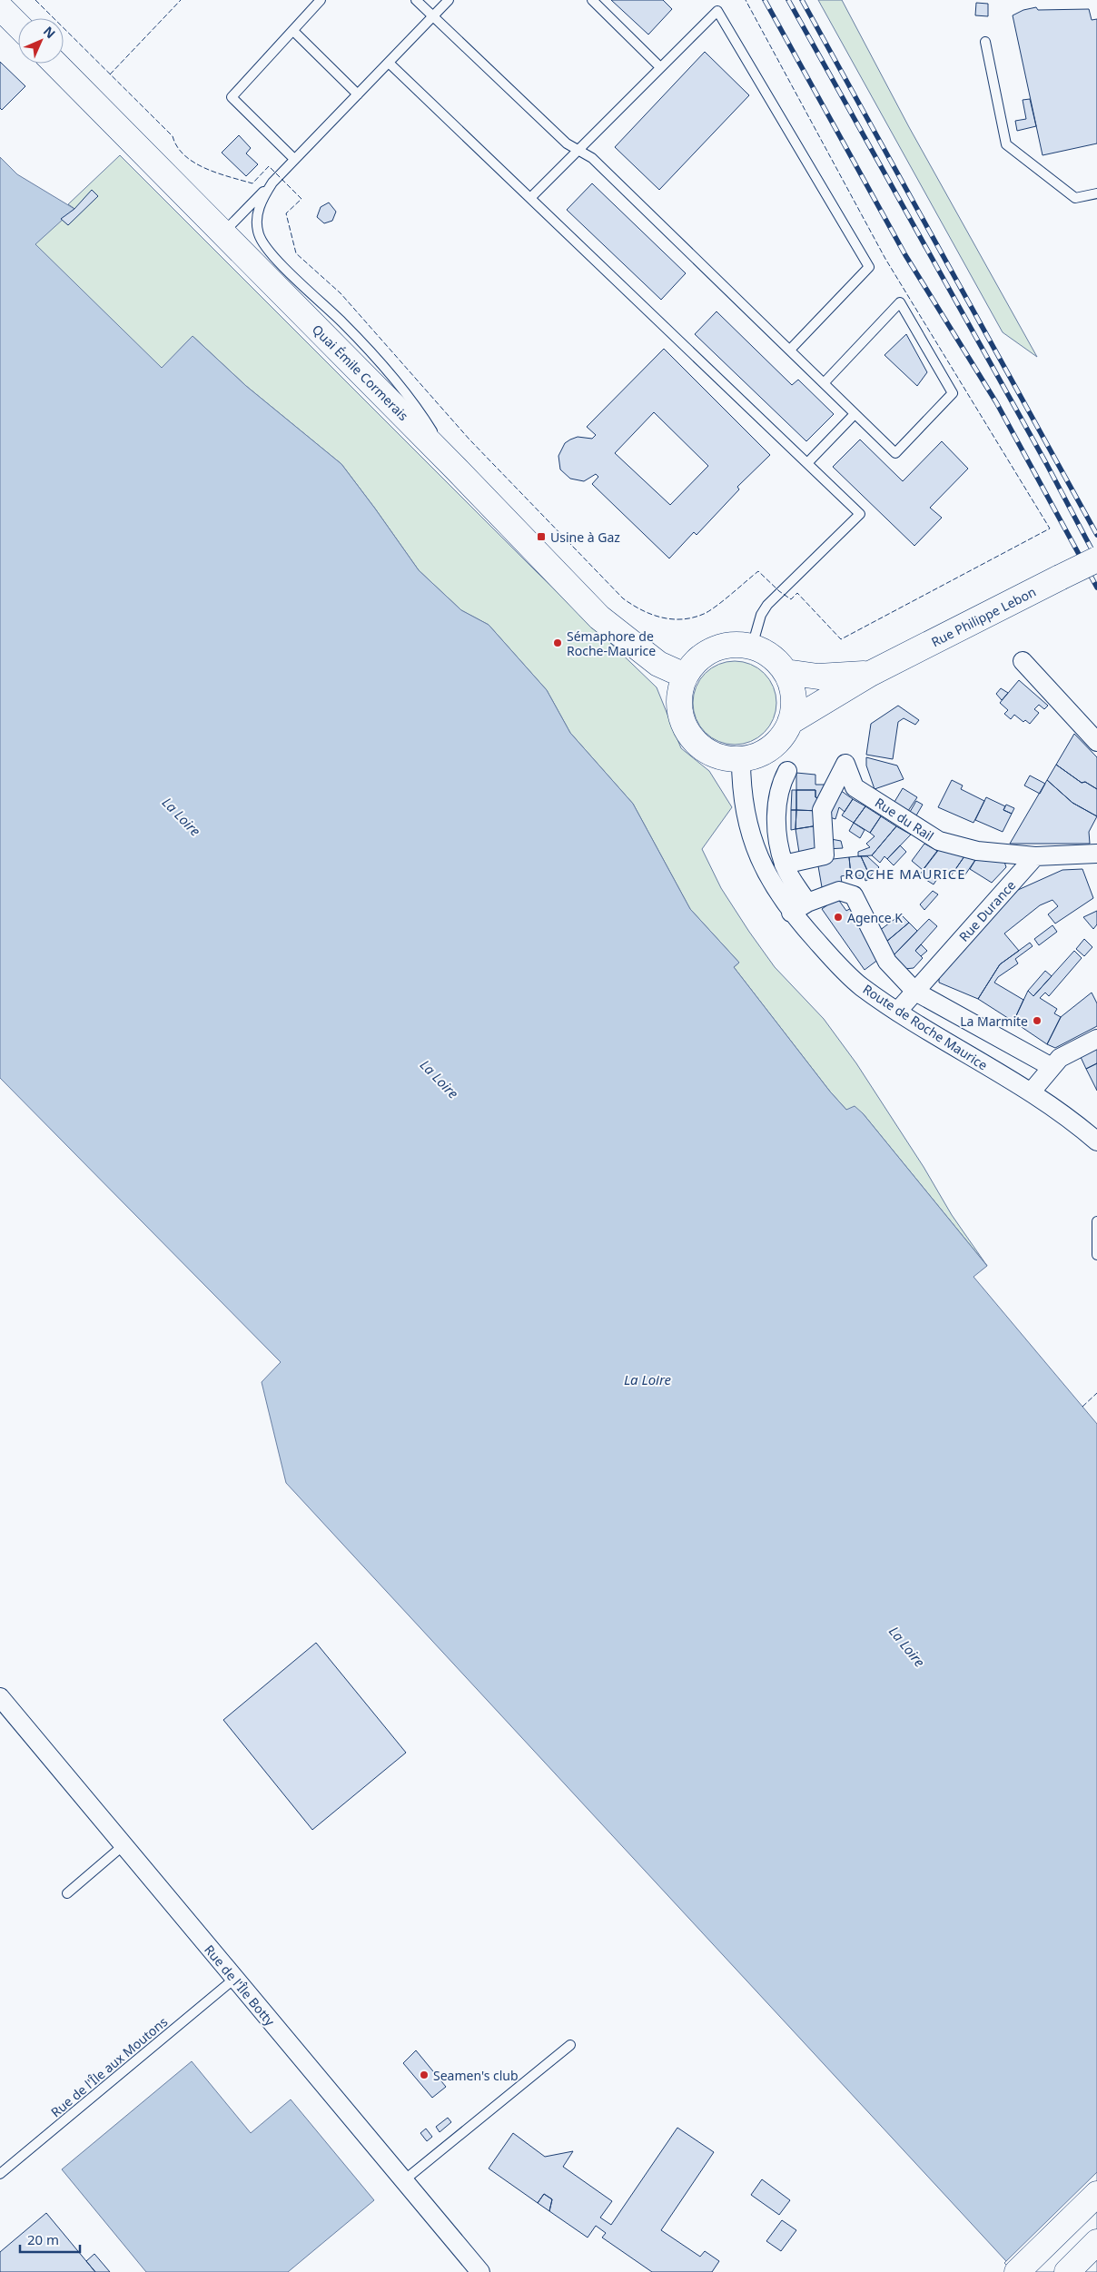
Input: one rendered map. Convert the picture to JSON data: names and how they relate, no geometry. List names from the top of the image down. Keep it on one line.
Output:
{"streets":{"main road":["Quai Émile Cormerais","Rue Philippe Lebon"],"street":["Rue du Rail","Rue Durance","Route de Roche Maurice","Rue de l'Île Botty"],"lane":["Rue de l'Île aux Moutons"]},"crossings":[["Quai Émile Cormerais","Rue Philippe Lebon"],["Quai Émile Cormerais","Route de Roche Maurice"],["Rue Philippe Lebon","Route de Roche Maurice"],["Rue du Rail","Rue Durance"],["Rue Durance","Route de Roche Maurice"],["Rue de l'Île Botty","Rue de l'Île aux Moutons"]],"districts":["ROCHE MAURICE"],"water":["La Loire"],"places":{"transit":["Usine à Gaz"],"other":["Sémaphore de Roche-Maurice","Agence K","La Marmite","Seamen's club"]},"scale_bar":"20 m","north":"top right"}
